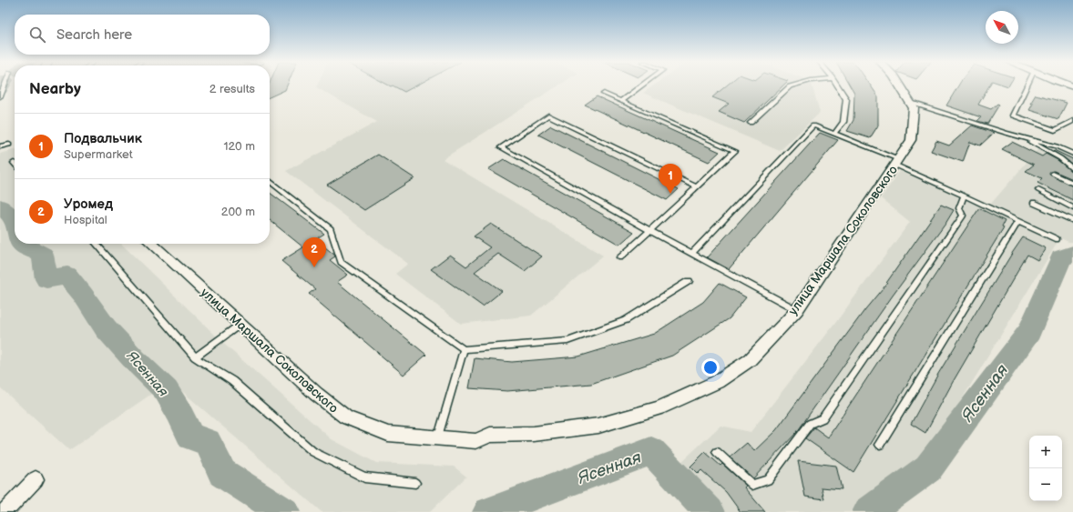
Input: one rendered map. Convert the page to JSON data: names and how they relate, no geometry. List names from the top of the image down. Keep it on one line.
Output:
{"streets":{"street":["улица Маршала Соколовского"]},"water":["Ясенная"],"north":"top left","page":{"search":"Search here","heading":["Nearby","2 results"],"list":[{"mark":"1","name":"Подвальчик","note":"Supermarket","value":"120 m"},{"mark":"2","name":"Уромед","note":"Hospital","value":"200 m"}],"pins":["1","2"],"map_buttons":["+","−"]}}
